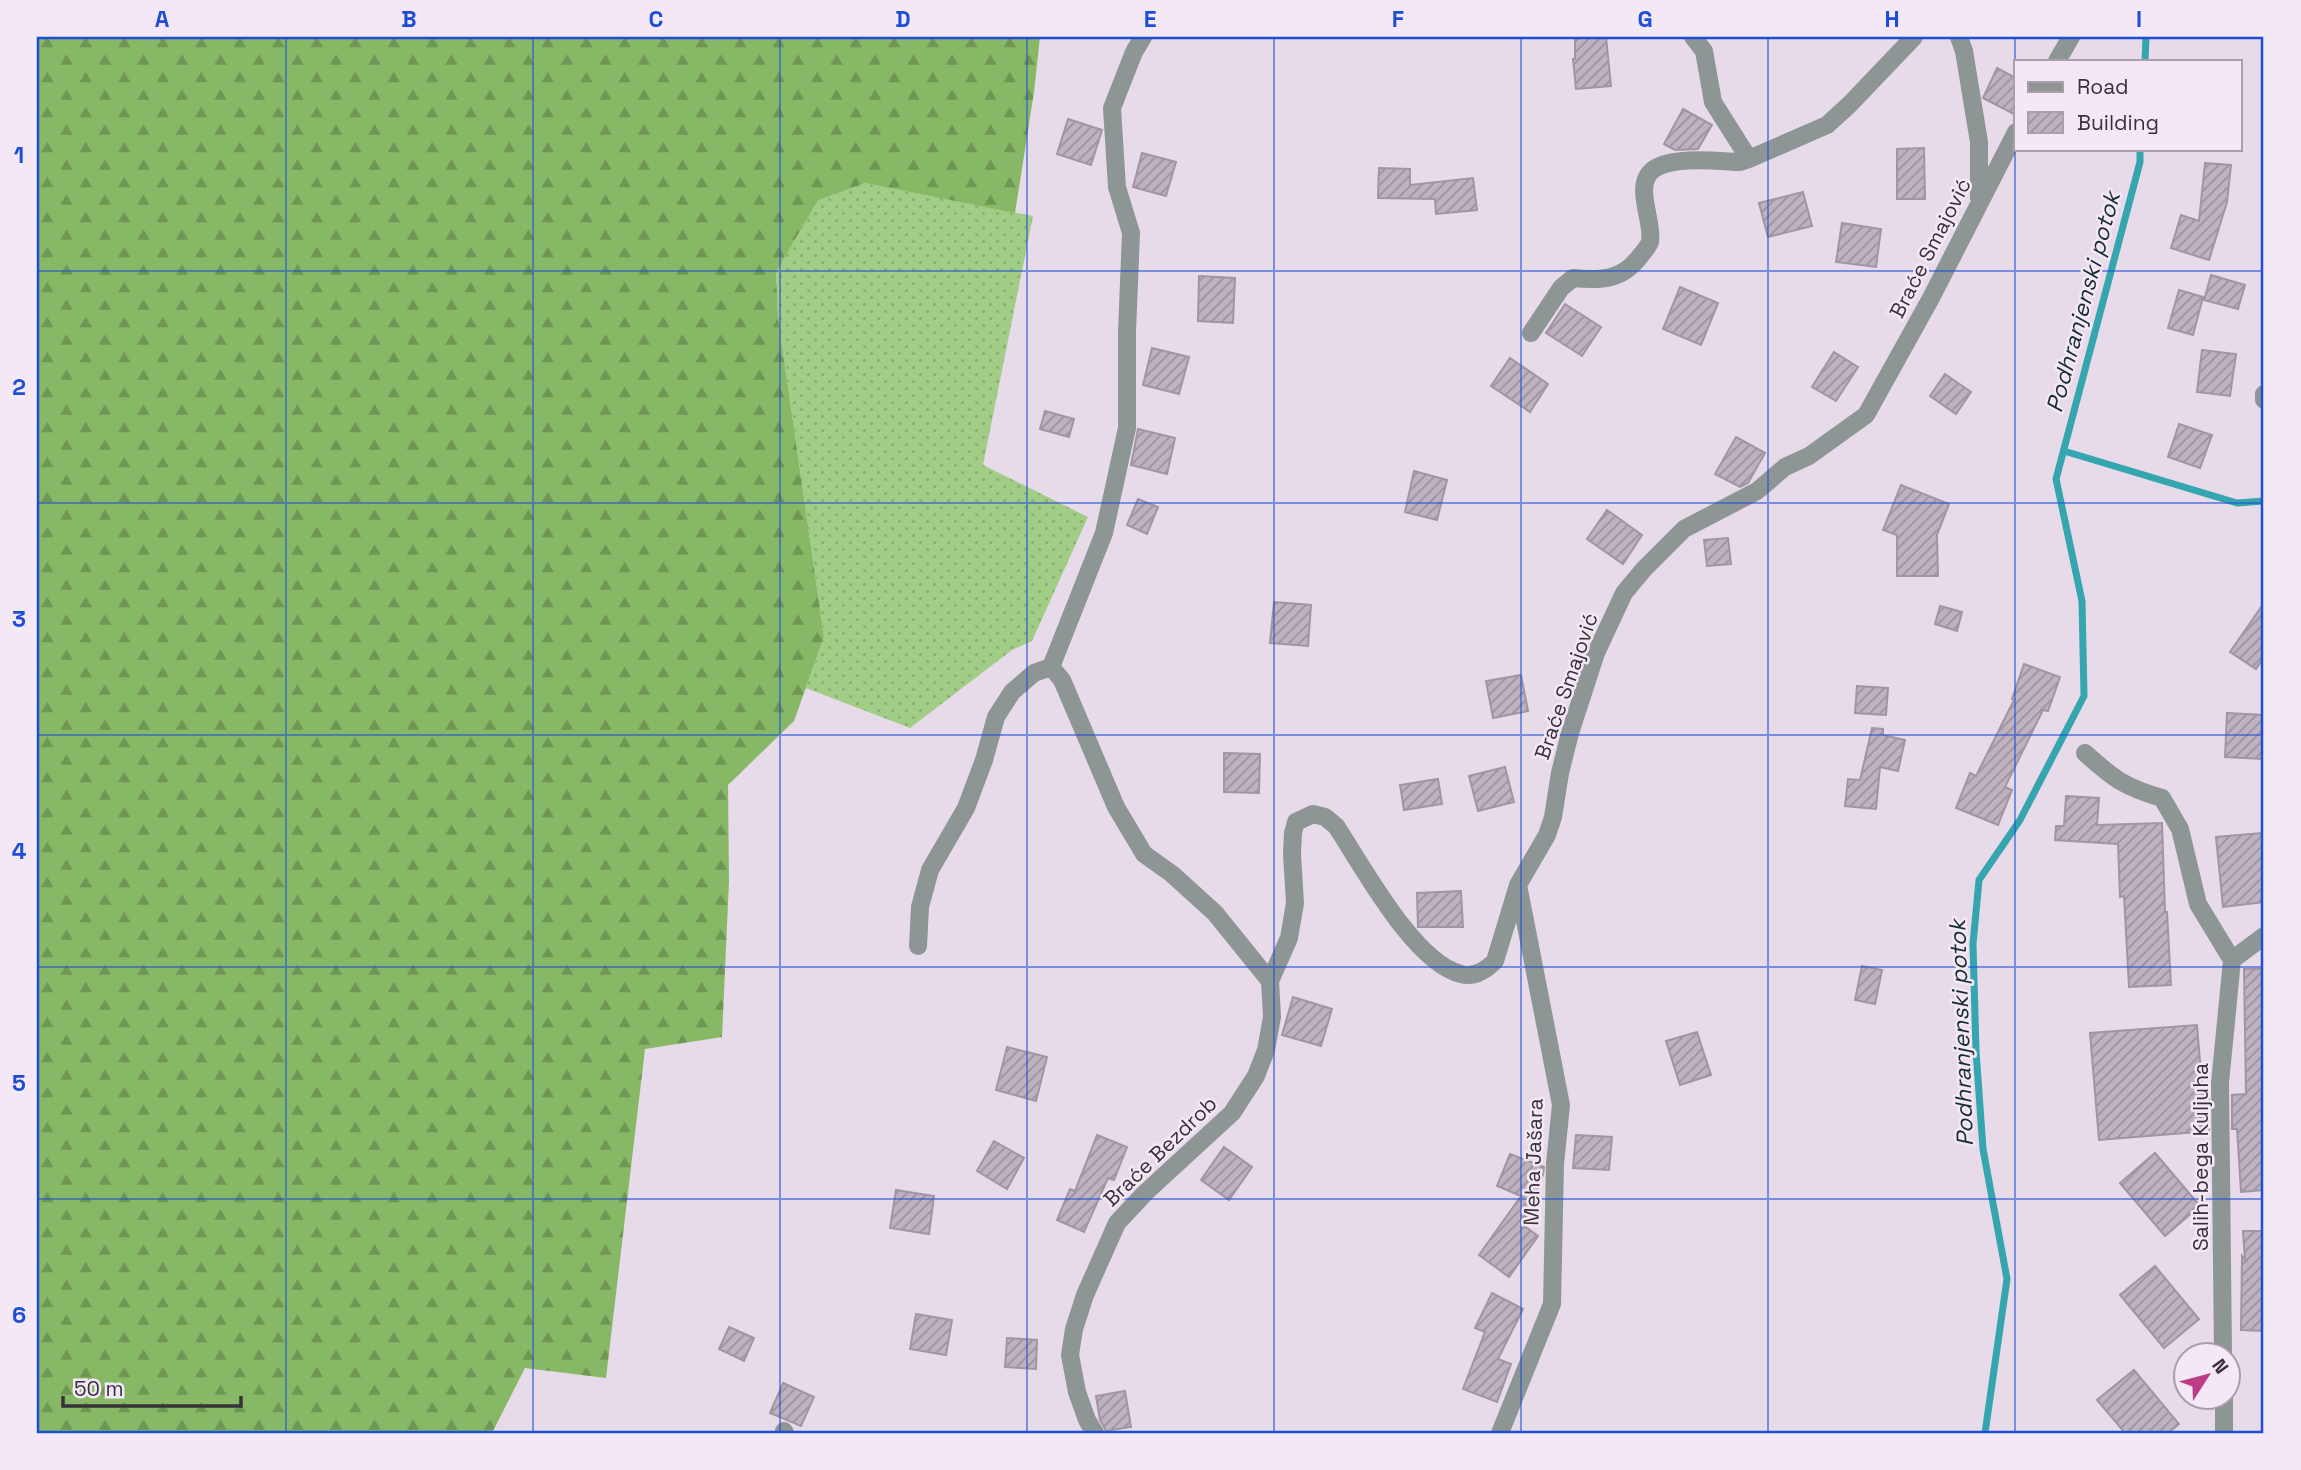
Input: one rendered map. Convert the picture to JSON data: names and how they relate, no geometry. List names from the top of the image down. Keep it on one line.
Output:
{"streets":{"street":["Braće Smajović","Braće Bezdrob","Salih-bega Kuljuha","Meha Jašara"]},"crossings":[["Braće Smajović","Braće Bezdrob"],["Braće Smajović","Meha Jašara"]],"water":["Podhranjenski potok"],"legend":["Road","Building"],"scale_bar":"50 m","north":"top right","grid":{"columns":["A","B","C","D","E","F","G","H","I"],"rows":["1","2","3","4","5","6"]}}
